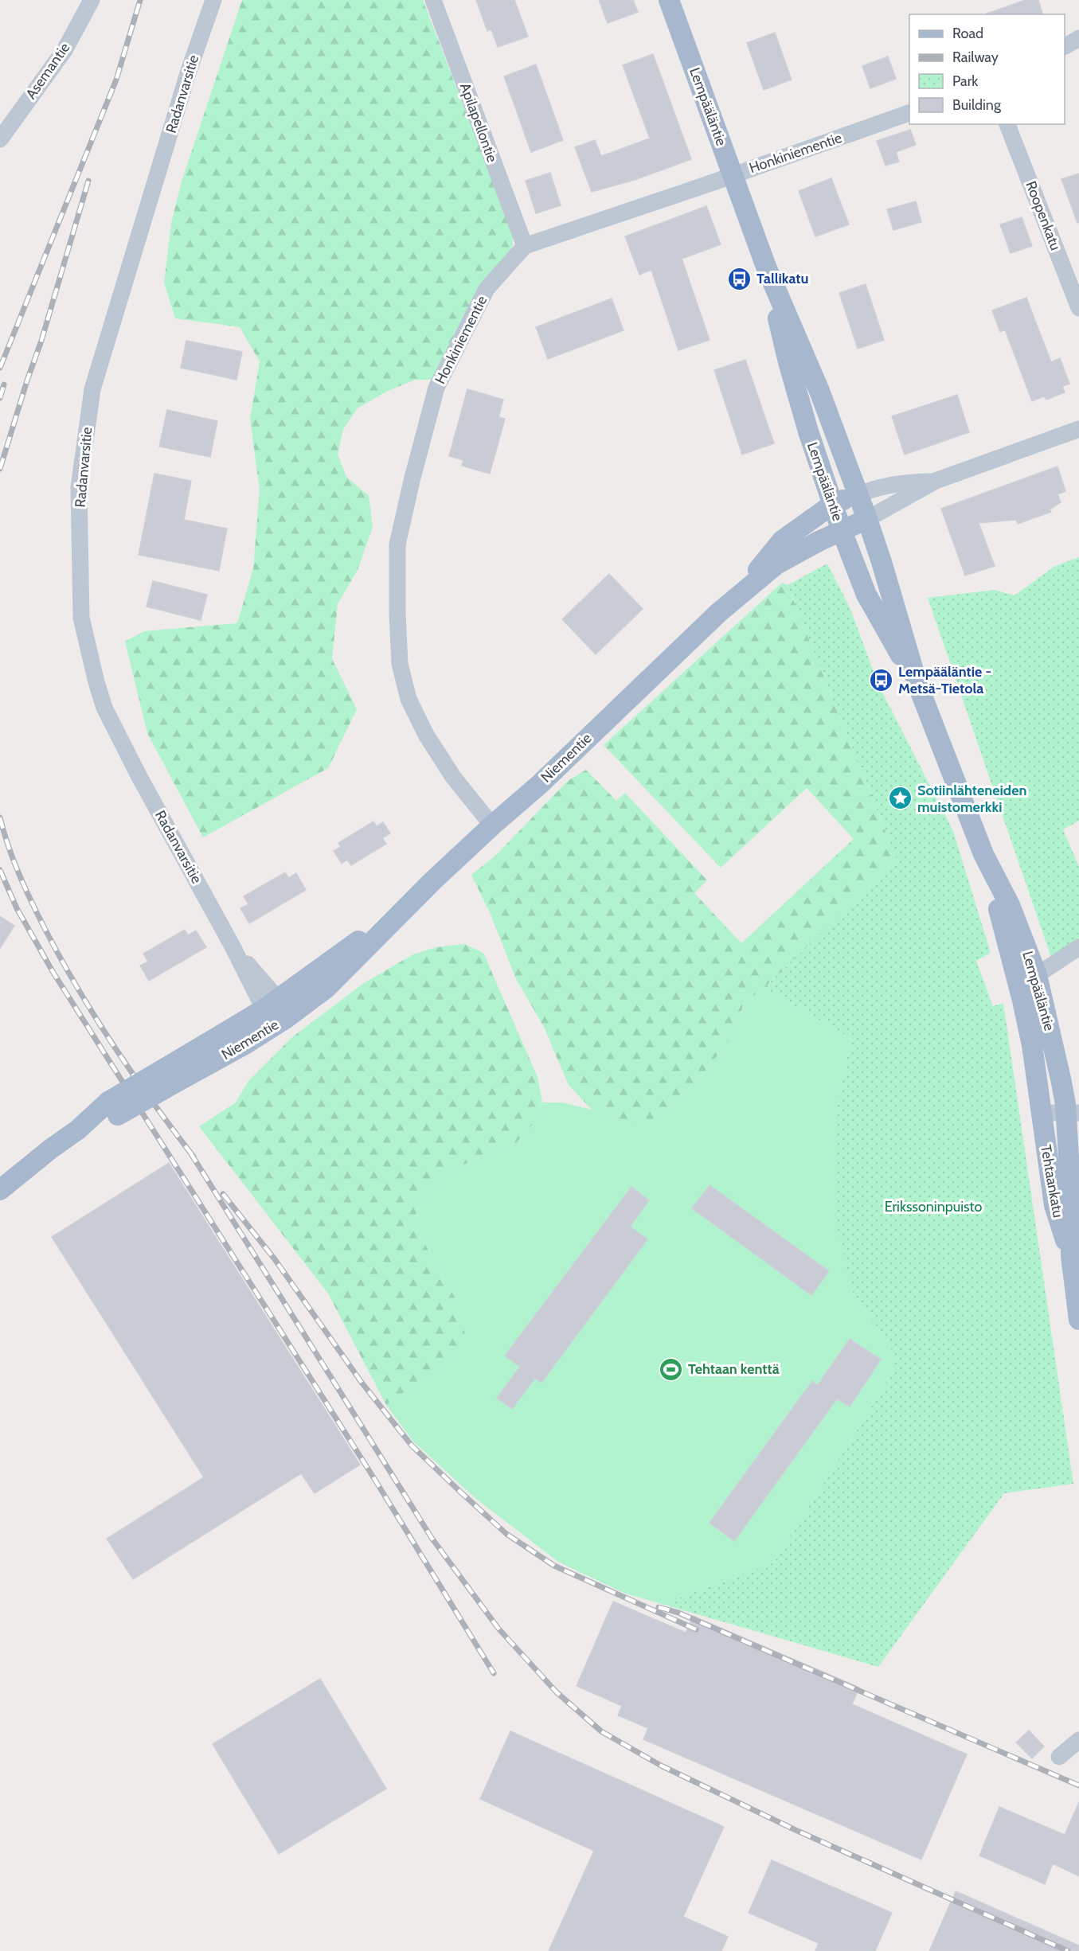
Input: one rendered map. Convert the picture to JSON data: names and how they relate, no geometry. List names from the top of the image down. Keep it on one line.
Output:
{"streets":{"main road":["Lempääläntie","Niementie","Tehtaankatu"],"street":["Asemantie","Radanvarsitie","Apilapellontie","Honkiniementie","Roopenkatu"]},"crossings":[["Radanvarsitie","Niementie"],["Lempääläntie","Honkiniementie"],["Lempääläntie","Niementie"],["Lempääläntie","Tehtaankatu"],["Apilapellontie","Honkiniementie"],["Honkiniementie","Niementie"]],"parks":["Erikssoninpuisto"],"places":{"bus stop":["Tallikatu","Lempääläntie - Metsä-Tietola"],"place":["Sotiinlähteneiden muistomerkki"],"sports":["Tehtaan kenttä"]},"legend":["Road","Railway","Park","Building"]}
